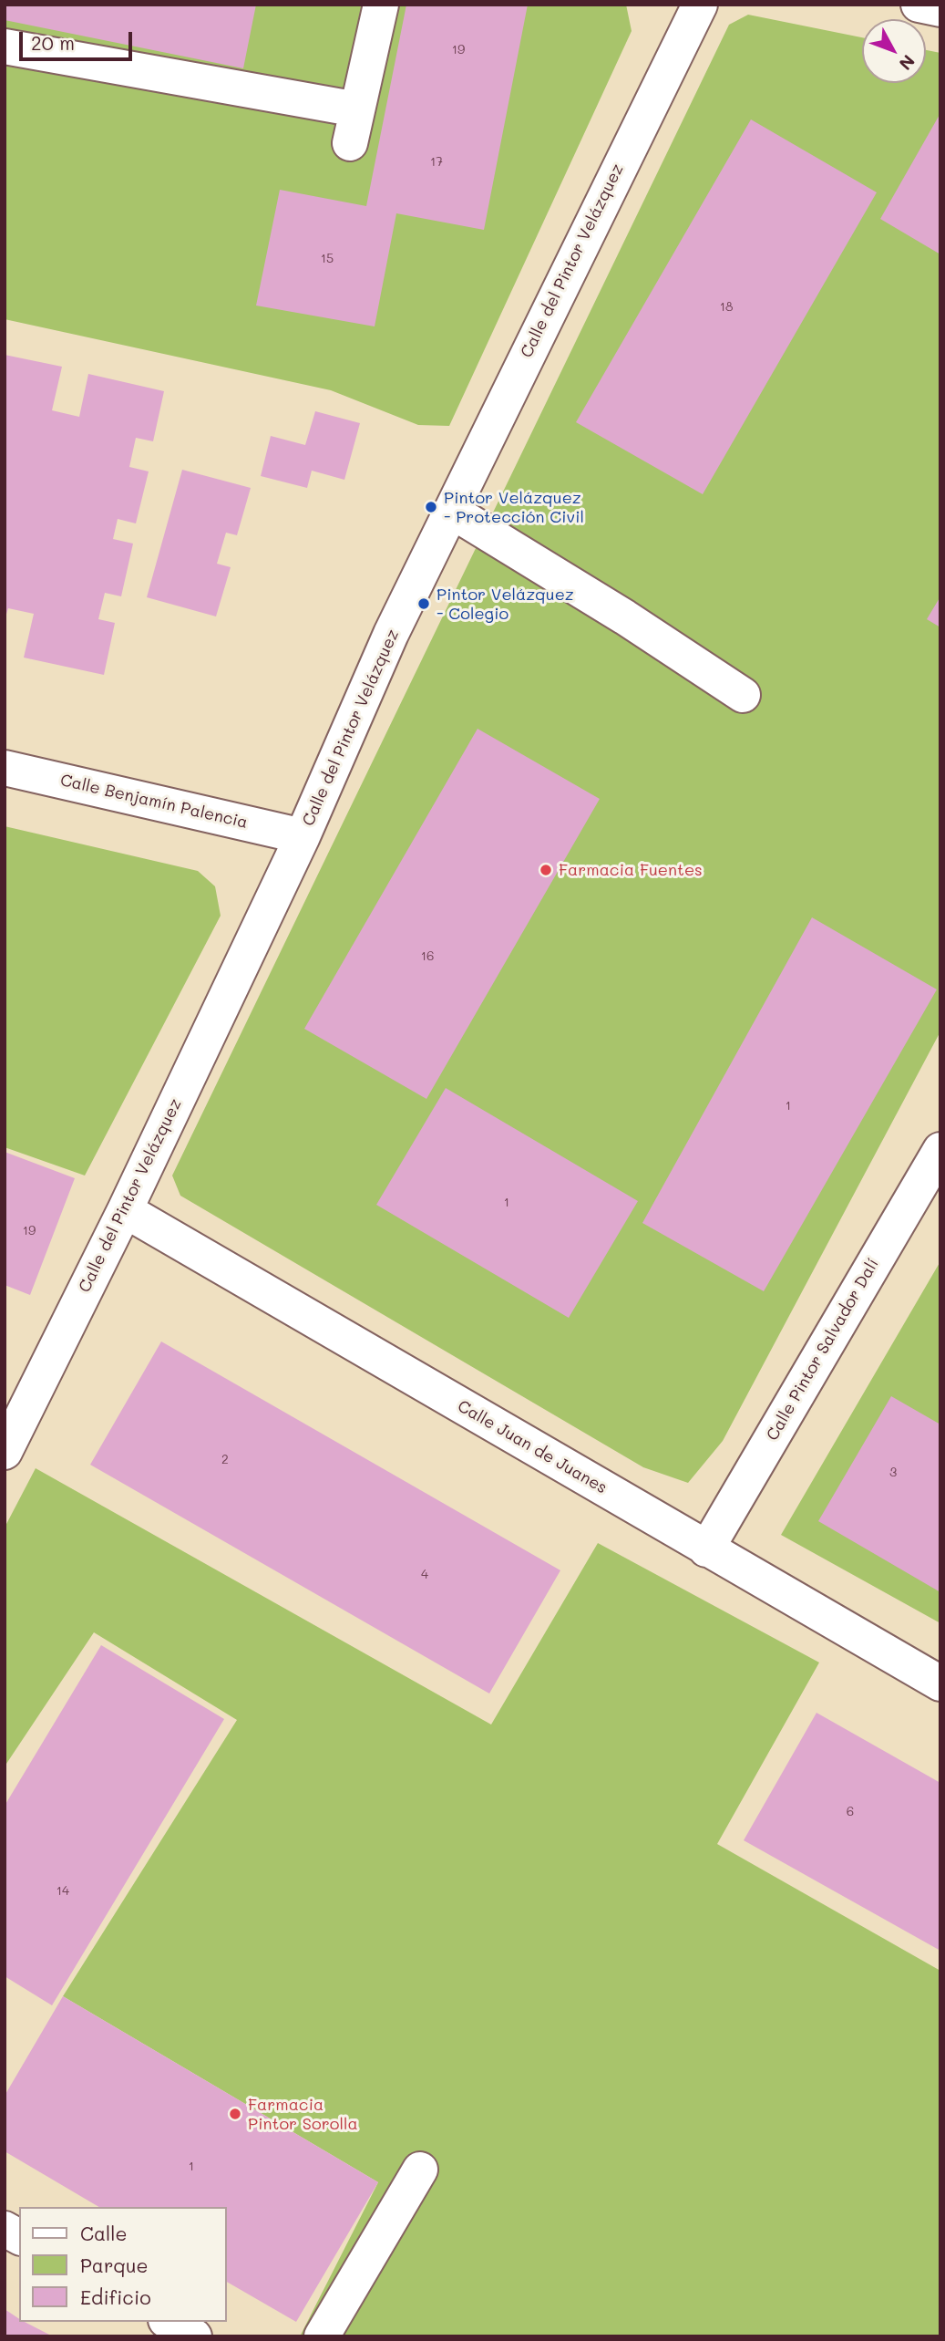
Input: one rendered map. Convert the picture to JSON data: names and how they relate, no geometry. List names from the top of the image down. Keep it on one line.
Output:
{"streets":{"street":["Calle del Pintor Velázquez","Calle Benjamín Palencia","Calle Pintor Salvador Dalí","Calle Juan de Juanes"]},"crossings":[["Calle del Pintor Velázquez","Calle Benjamín Palencia"],["Calle del Pintor Velázquez","Calle Juan de Juanes"],["Calle Pintor Salvador Dalí","Calle Juan de Juanes"]],"places":["Pintor Velázquez - Protección Civil","Pintor Velázquez - Colegio","Farmacia Fuentes","Farmacia Pintor Sorolla"],"house_numbers":["19","17","15","18","16","1","1","19","2","3","4","6","14","1"],"legend":["Calle","Parque","Edificio"],"scale_bar":"20 m","north":"bottom right"}
